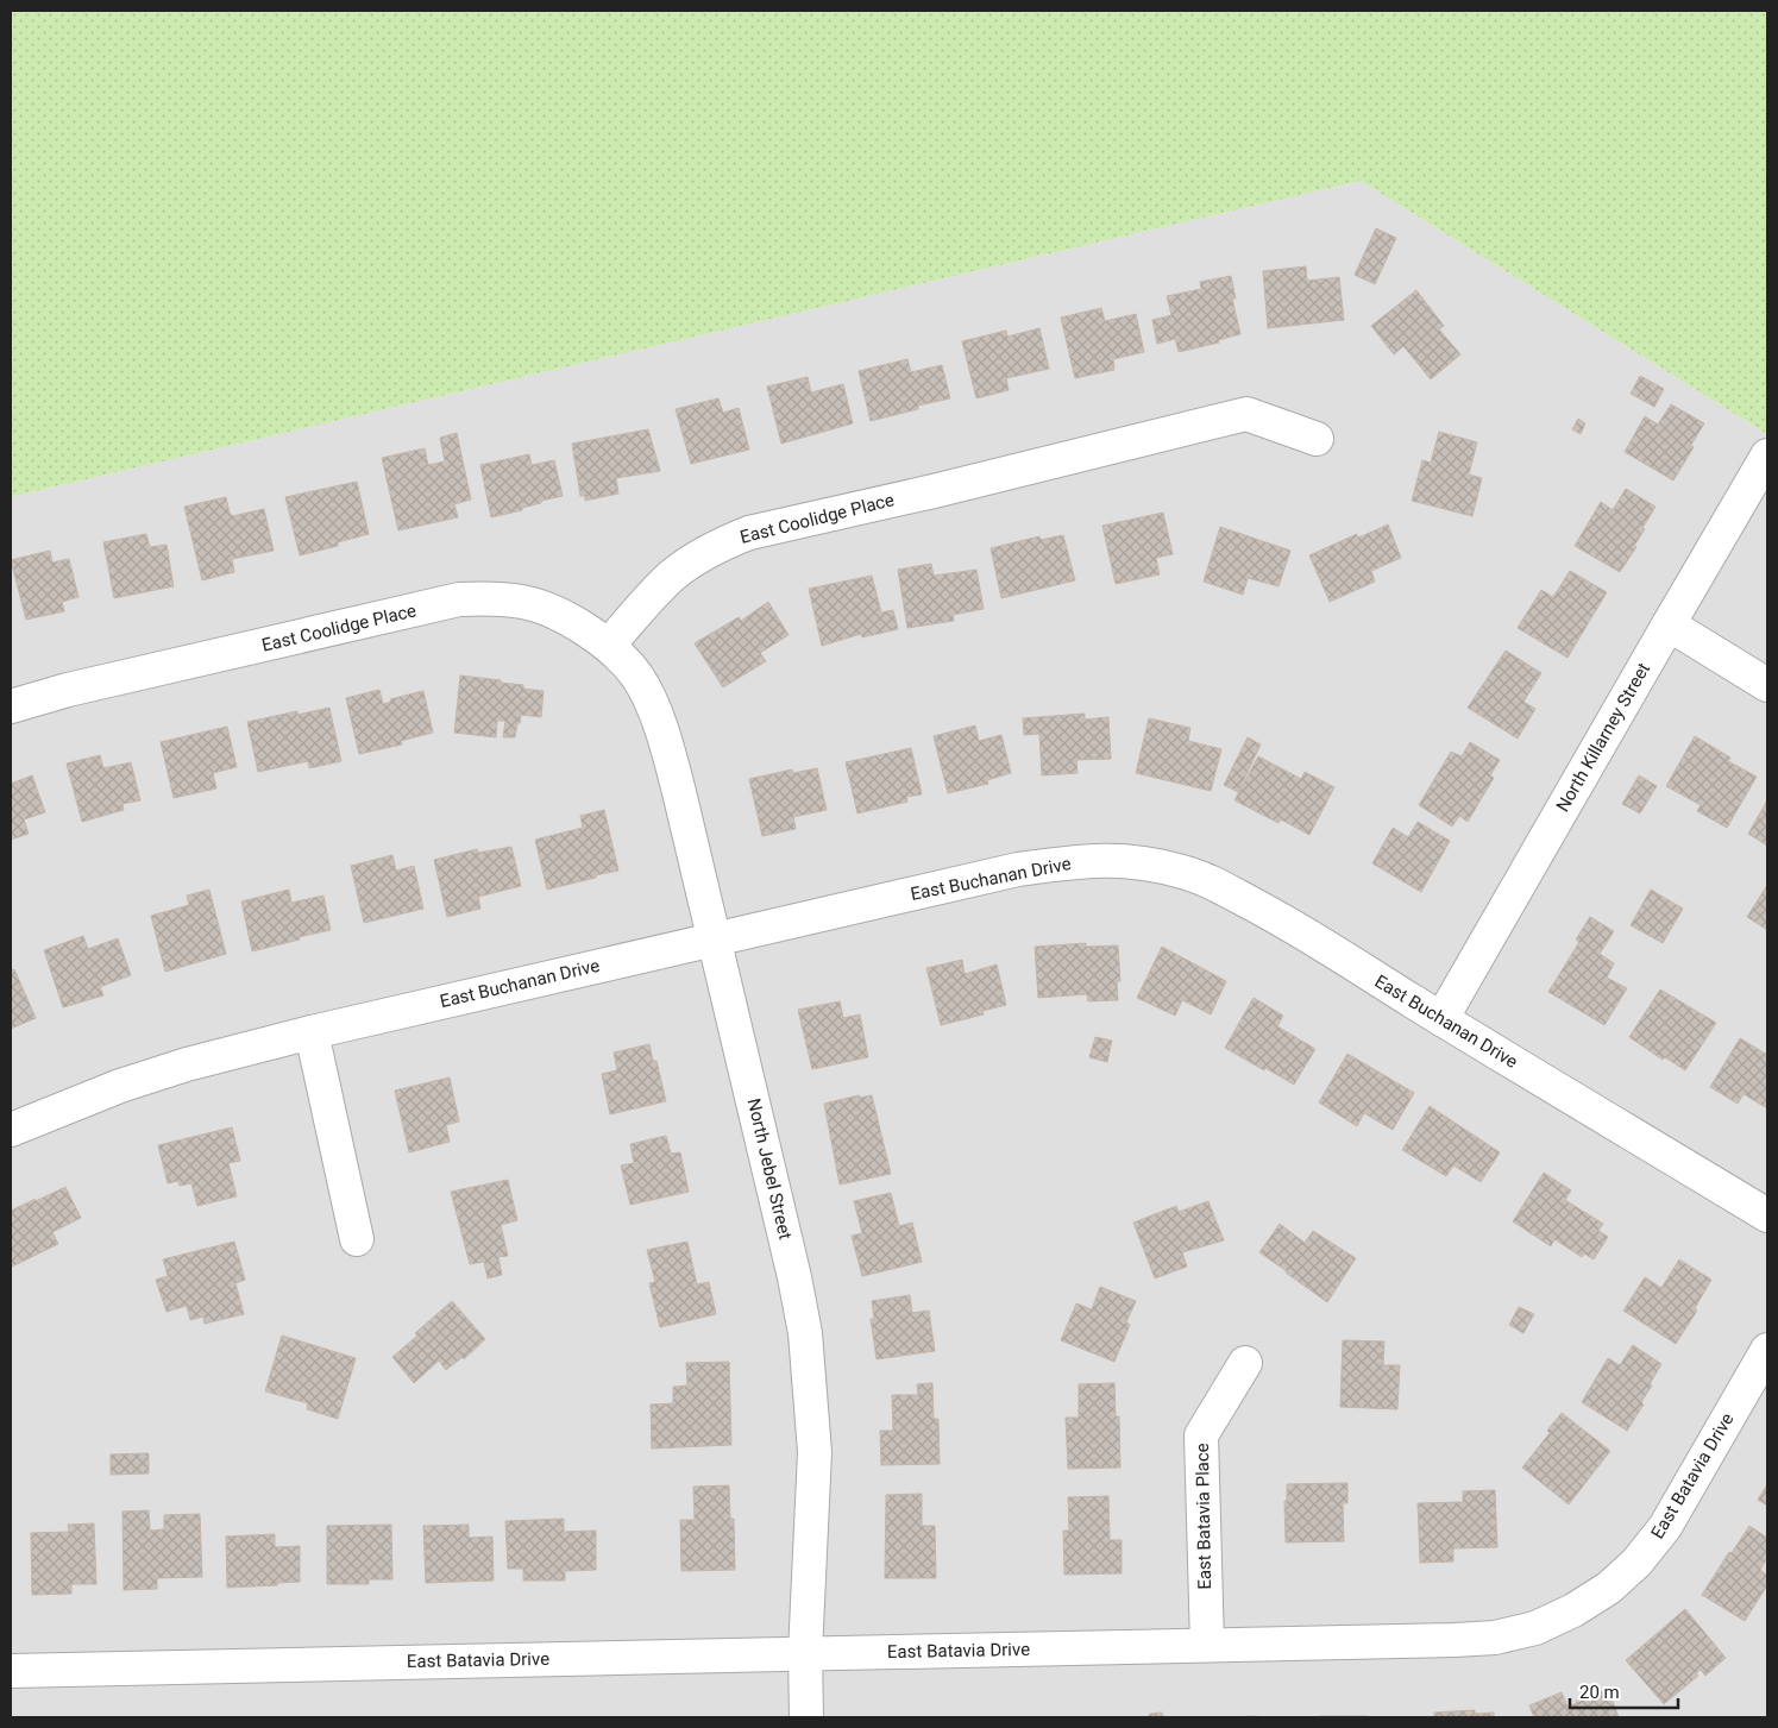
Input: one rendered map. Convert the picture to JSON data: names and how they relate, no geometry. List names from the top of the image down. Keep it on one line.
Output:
{"streets":{"street":["East Coolidge Place","North Killarney Street","East Buchanan Drive","North Jebel Street","East Batavia Drive","East Batavia Place"]},"crossings":[["East Coolidge Place","North Jebel Street"],["North Killarney Street","East Buchanan Drive"],["East Buchanan Drive","North Jebel Street"],["North Jebel Street","East Batavia Drive"],["East Batavia Drive","East Batavia Place"]],"scale_bar":"20 m"}
